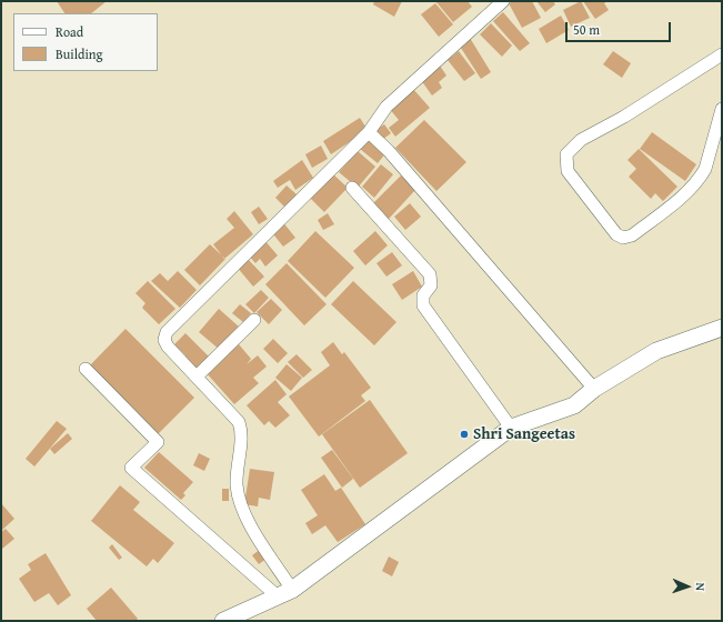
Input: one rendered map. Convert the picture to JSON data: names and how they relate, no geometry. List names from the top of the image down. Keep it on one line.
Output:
{"places":["Shri Sangeetas"],"legend":["Road","Building"],"scale_bar":"50 m","north":"right"}
